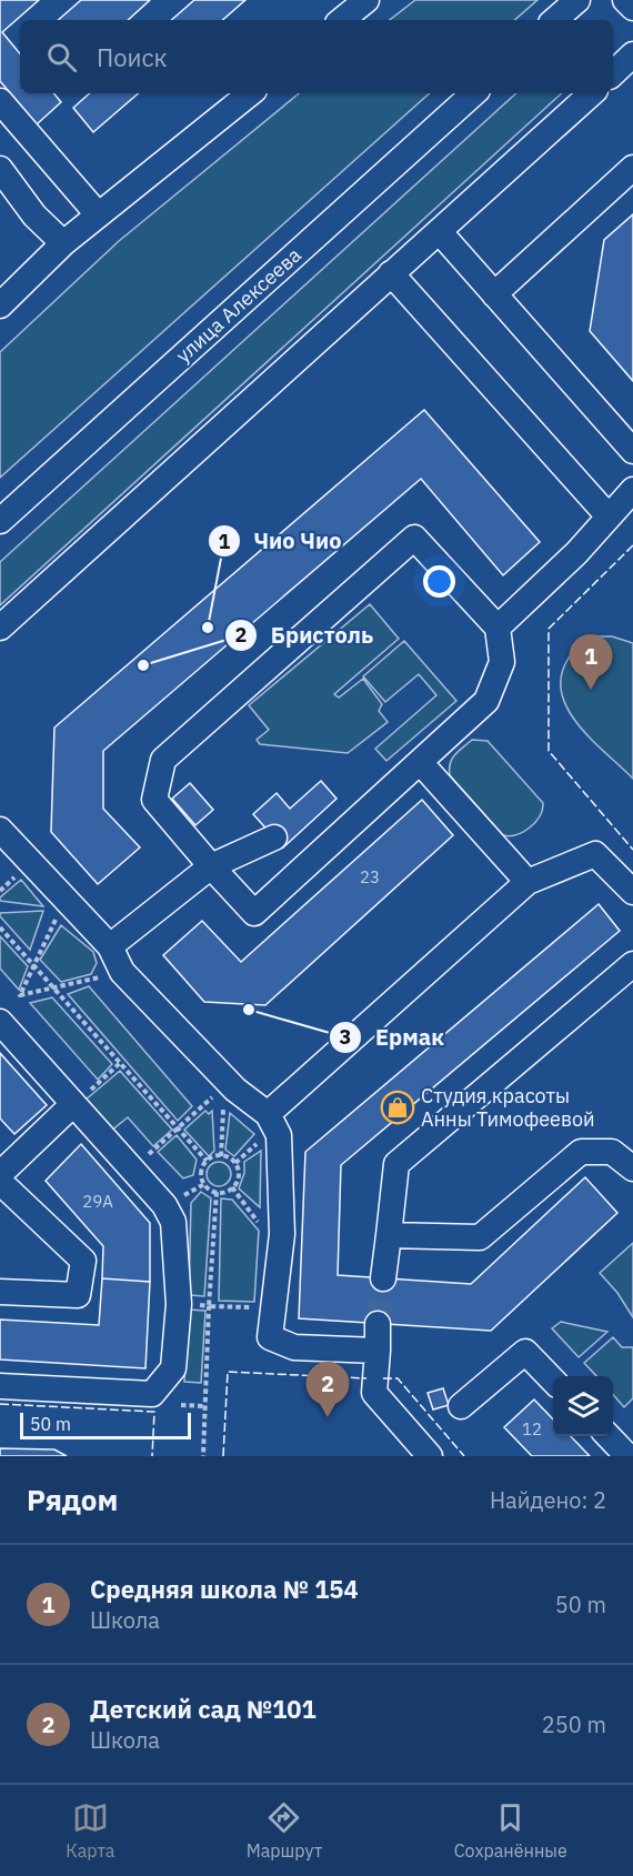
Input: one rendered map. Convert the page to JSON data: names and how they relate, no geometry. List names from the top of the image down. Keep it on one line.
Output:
{"streets":{"street":["улица Алексеева"]},"places":{"other":["Чио Чио","Бристоль","Ермак"],"shop":["Студия красоты Анны Тимофеевой"]},"house_numbers":["23","29А","12"],"scale_bar":"50 m","page":{"search":"Поиск","pins":["1","2"],"scale":"50 m","heading":["Рядом","Найдено: 2"],"list":[{"mark":"1","name":"Средняя школа № 154","note":"Школа","value":"50 m"},{"mark":"2","name":"Детский сад №101","note":"Школа","value":"250 m"}],"nav":["Карта","Маршрут","Сохранённые"]}}
